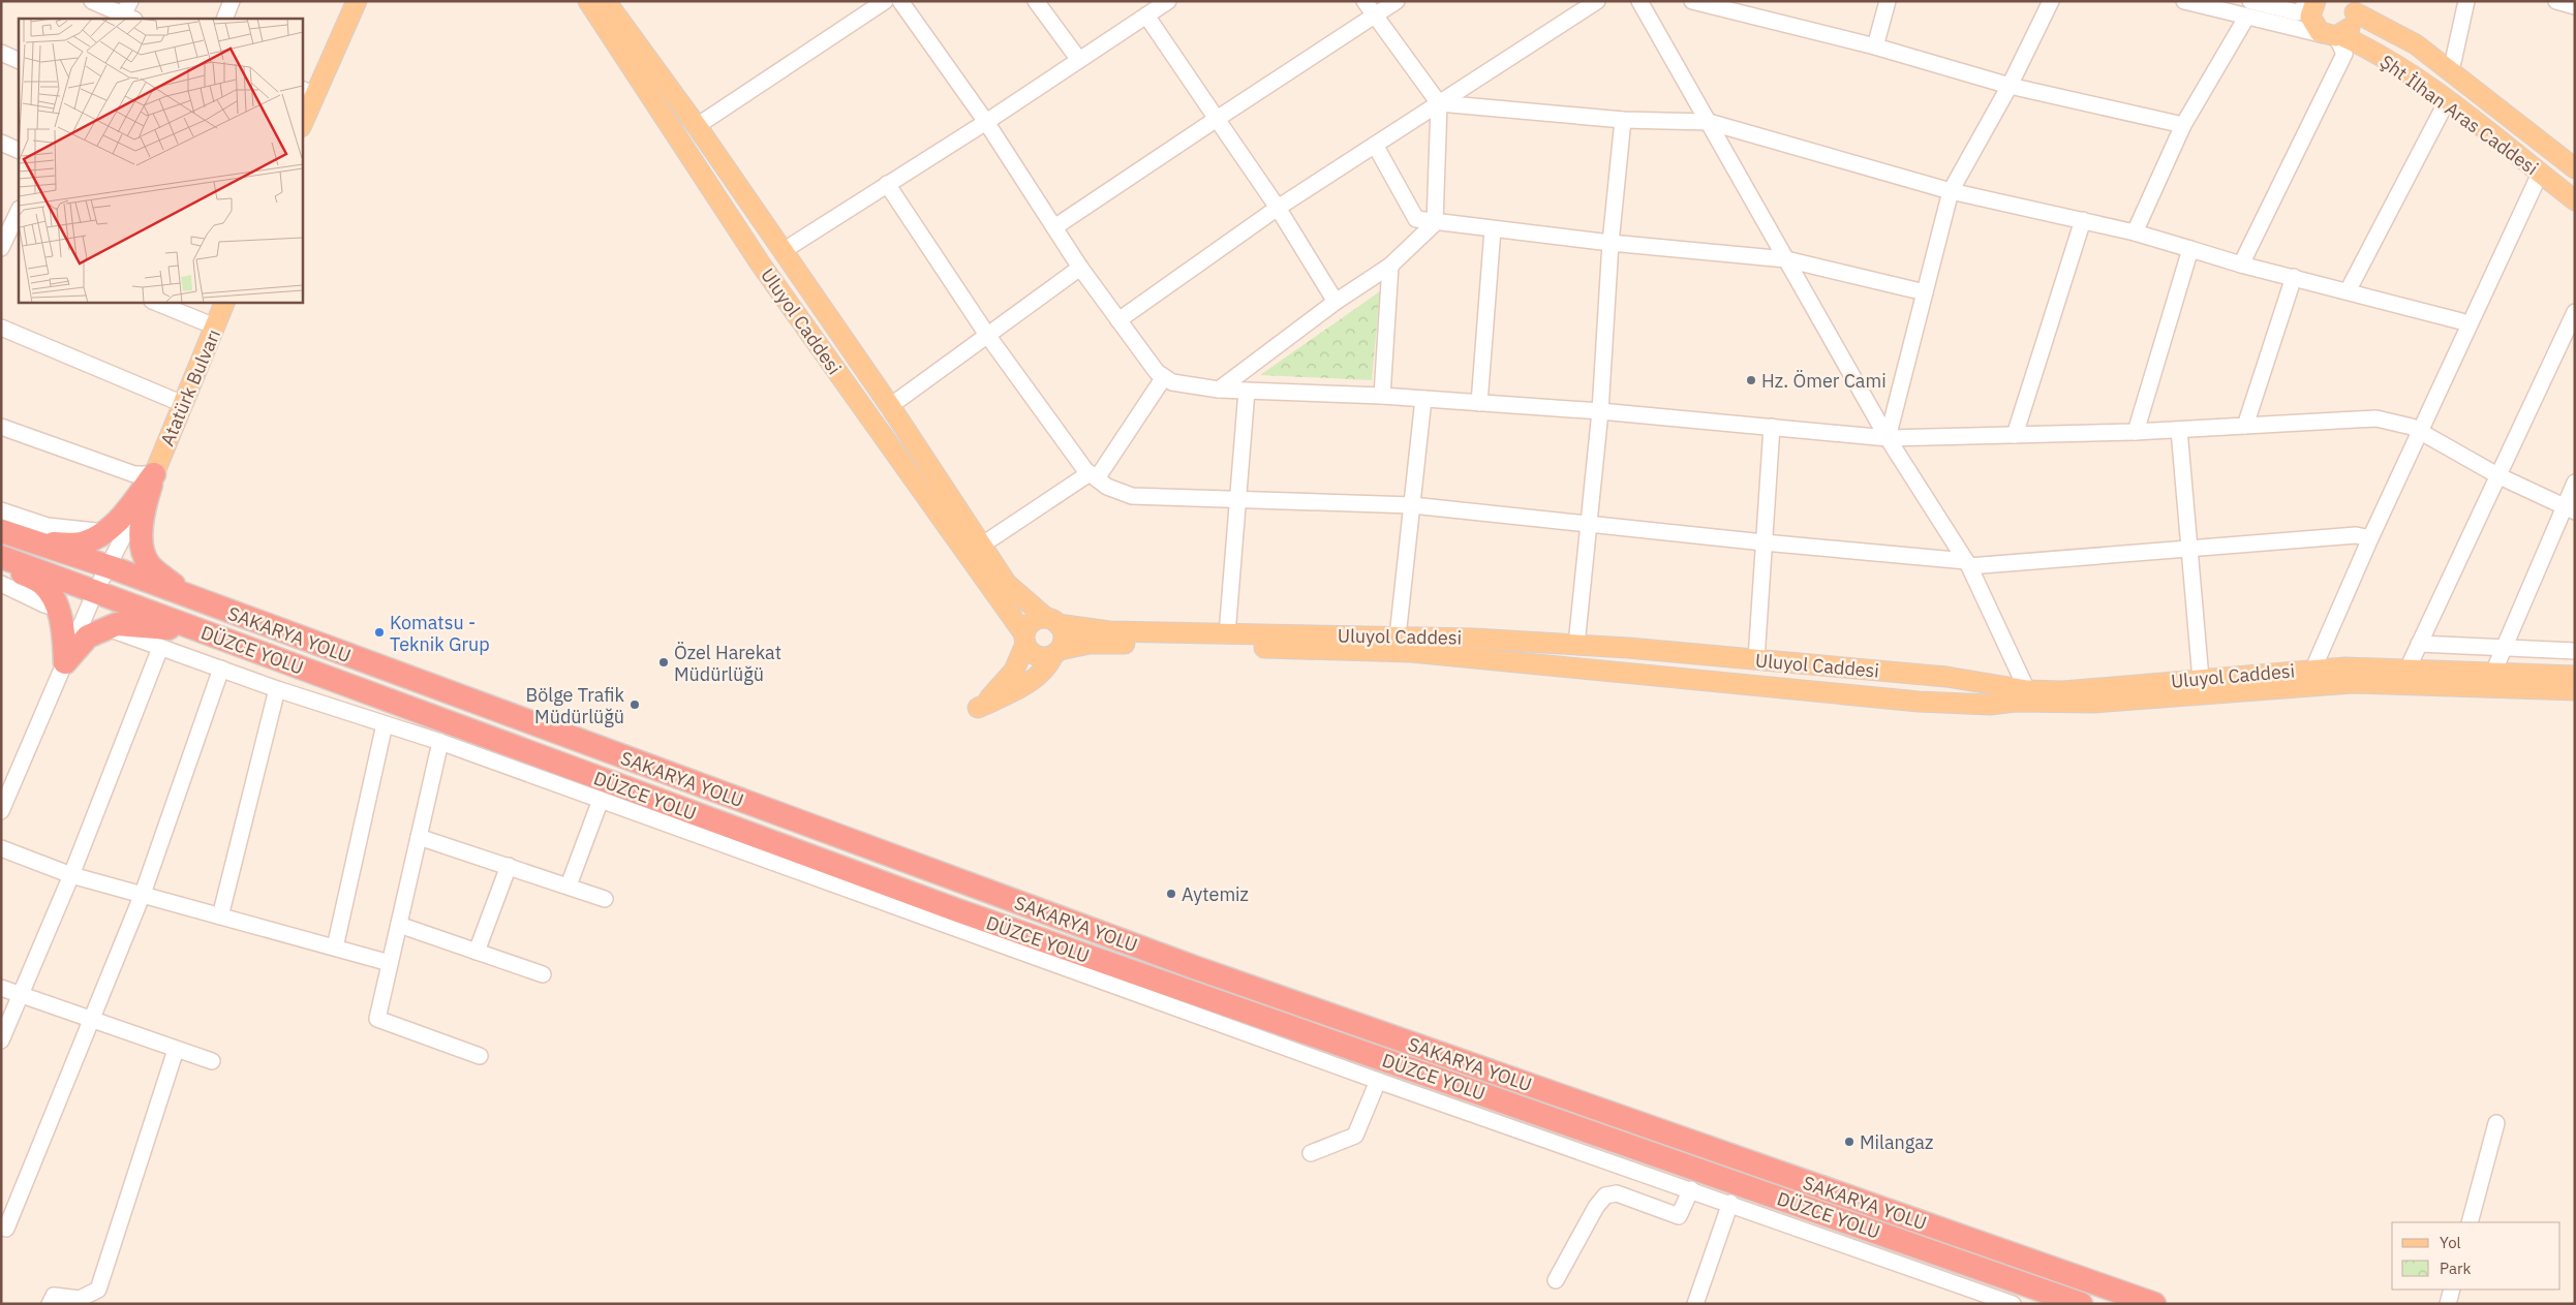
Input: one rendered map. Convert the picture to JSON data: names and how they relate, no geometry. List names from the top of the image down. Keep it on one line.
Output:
{"streets":{"highway":["SAKARYA YOLU","DÜZCE YOLU"],"main road":["Şht İlhan Aras Caddesi","Uluyol Caddesi","Atatürk Bulvarı"]},"places":["Hz. Ömer Cami","Komatsu - Teknik Grup","Özel Harekat Müdürlüğü","Bölge Trafik Müdürlüğü","Aytemiz","Milangaz"],"legend":["Yol","Park"]}
